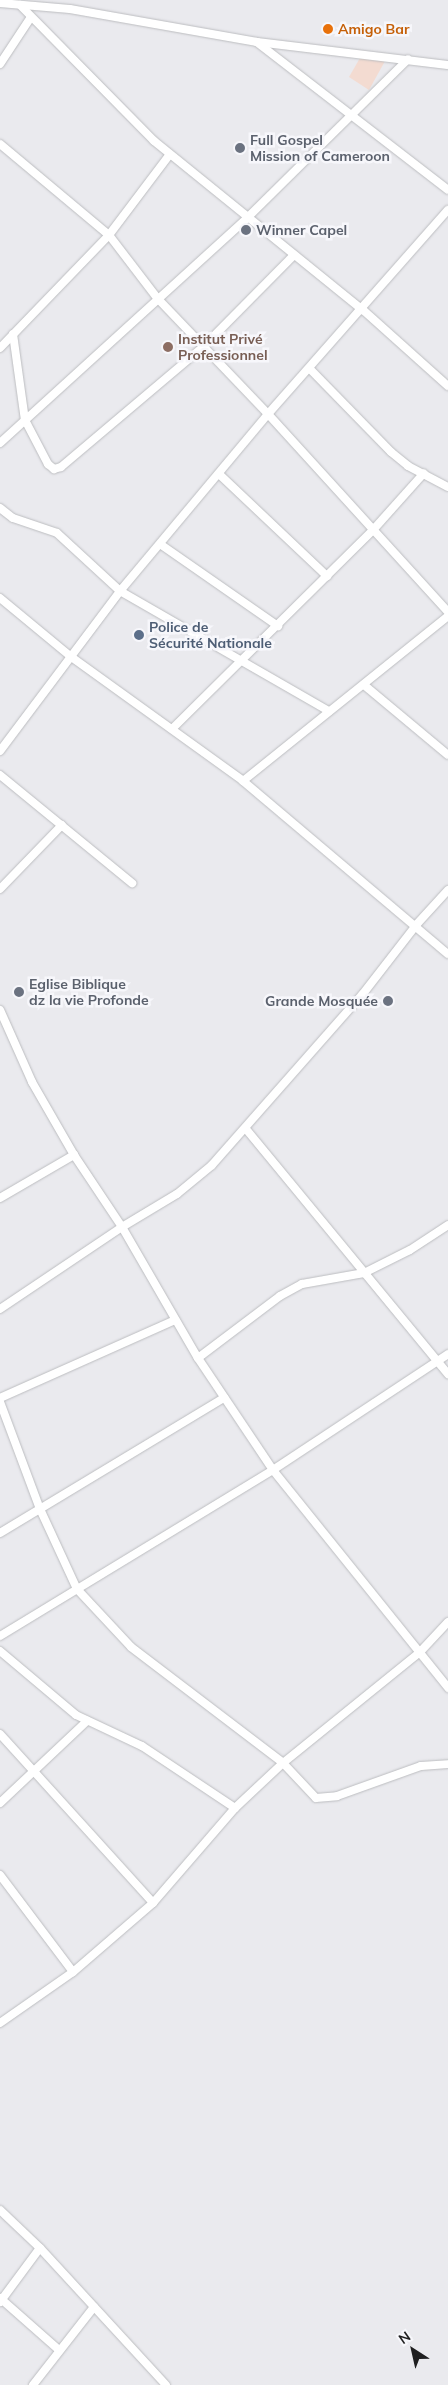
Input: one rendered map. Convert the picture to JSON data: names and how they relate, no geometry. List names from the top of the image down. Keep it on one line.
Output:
{"places":["Amigo Bar","Full Gospel Mission of Cameroon","Winner Capel","Institut Privé Professionnel","Police de Sécurité Nationale","Eglise Biblique dz la vie Profonde","Grande Mosquée"],"north":"top left"}
